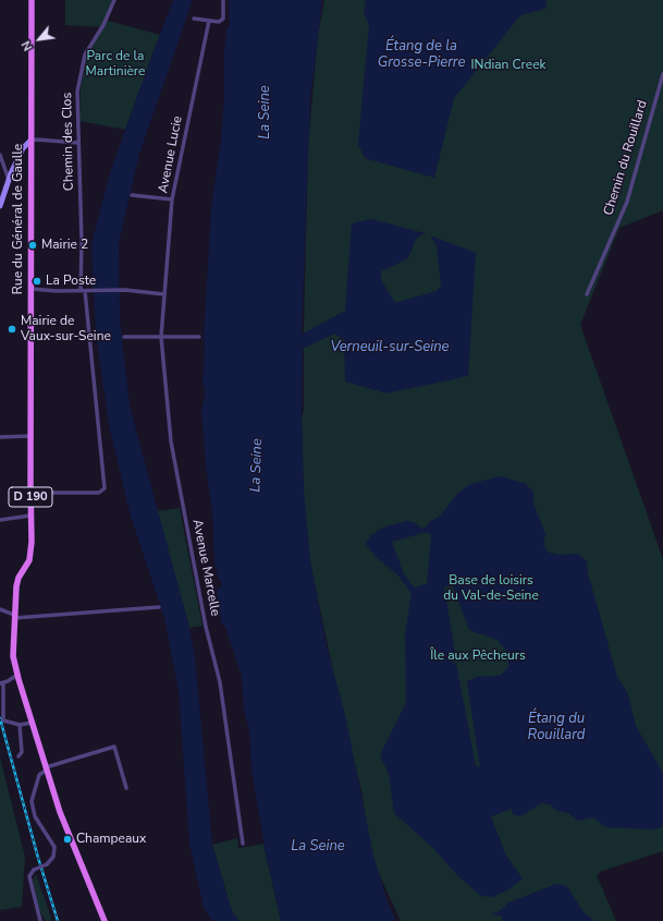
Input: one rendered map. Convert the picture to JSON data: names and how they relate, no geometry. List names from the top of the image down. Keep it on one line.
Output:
{"streets":{"main road":["Rue du Général de Gaulle","D 190"],"street":["Chemin des Clos","Avenue Lucie","Chemin du Rouillard","Avenue Marcelle"]},"crossings":[["Chemin des Clos","Rue du Général de Gaulle"],["Avenue Lucie","Avenue Marcelle"],["Rue du Général de Gaulle","D 190"]],"water":["Étang de la Grosse-Pierre","La Seine","Verneuil-sur-Seine","Étang du Rouillard"],"parks":["Parc de la Martinière","INdian Creek","Base de loisirs du Val-de-Seine","Île aux Pêcheurs"],"places":["Mairie 2","La Poste","Mairie de Vaux-sur-Seine","Champeaux"],"north":"bottom left"}
